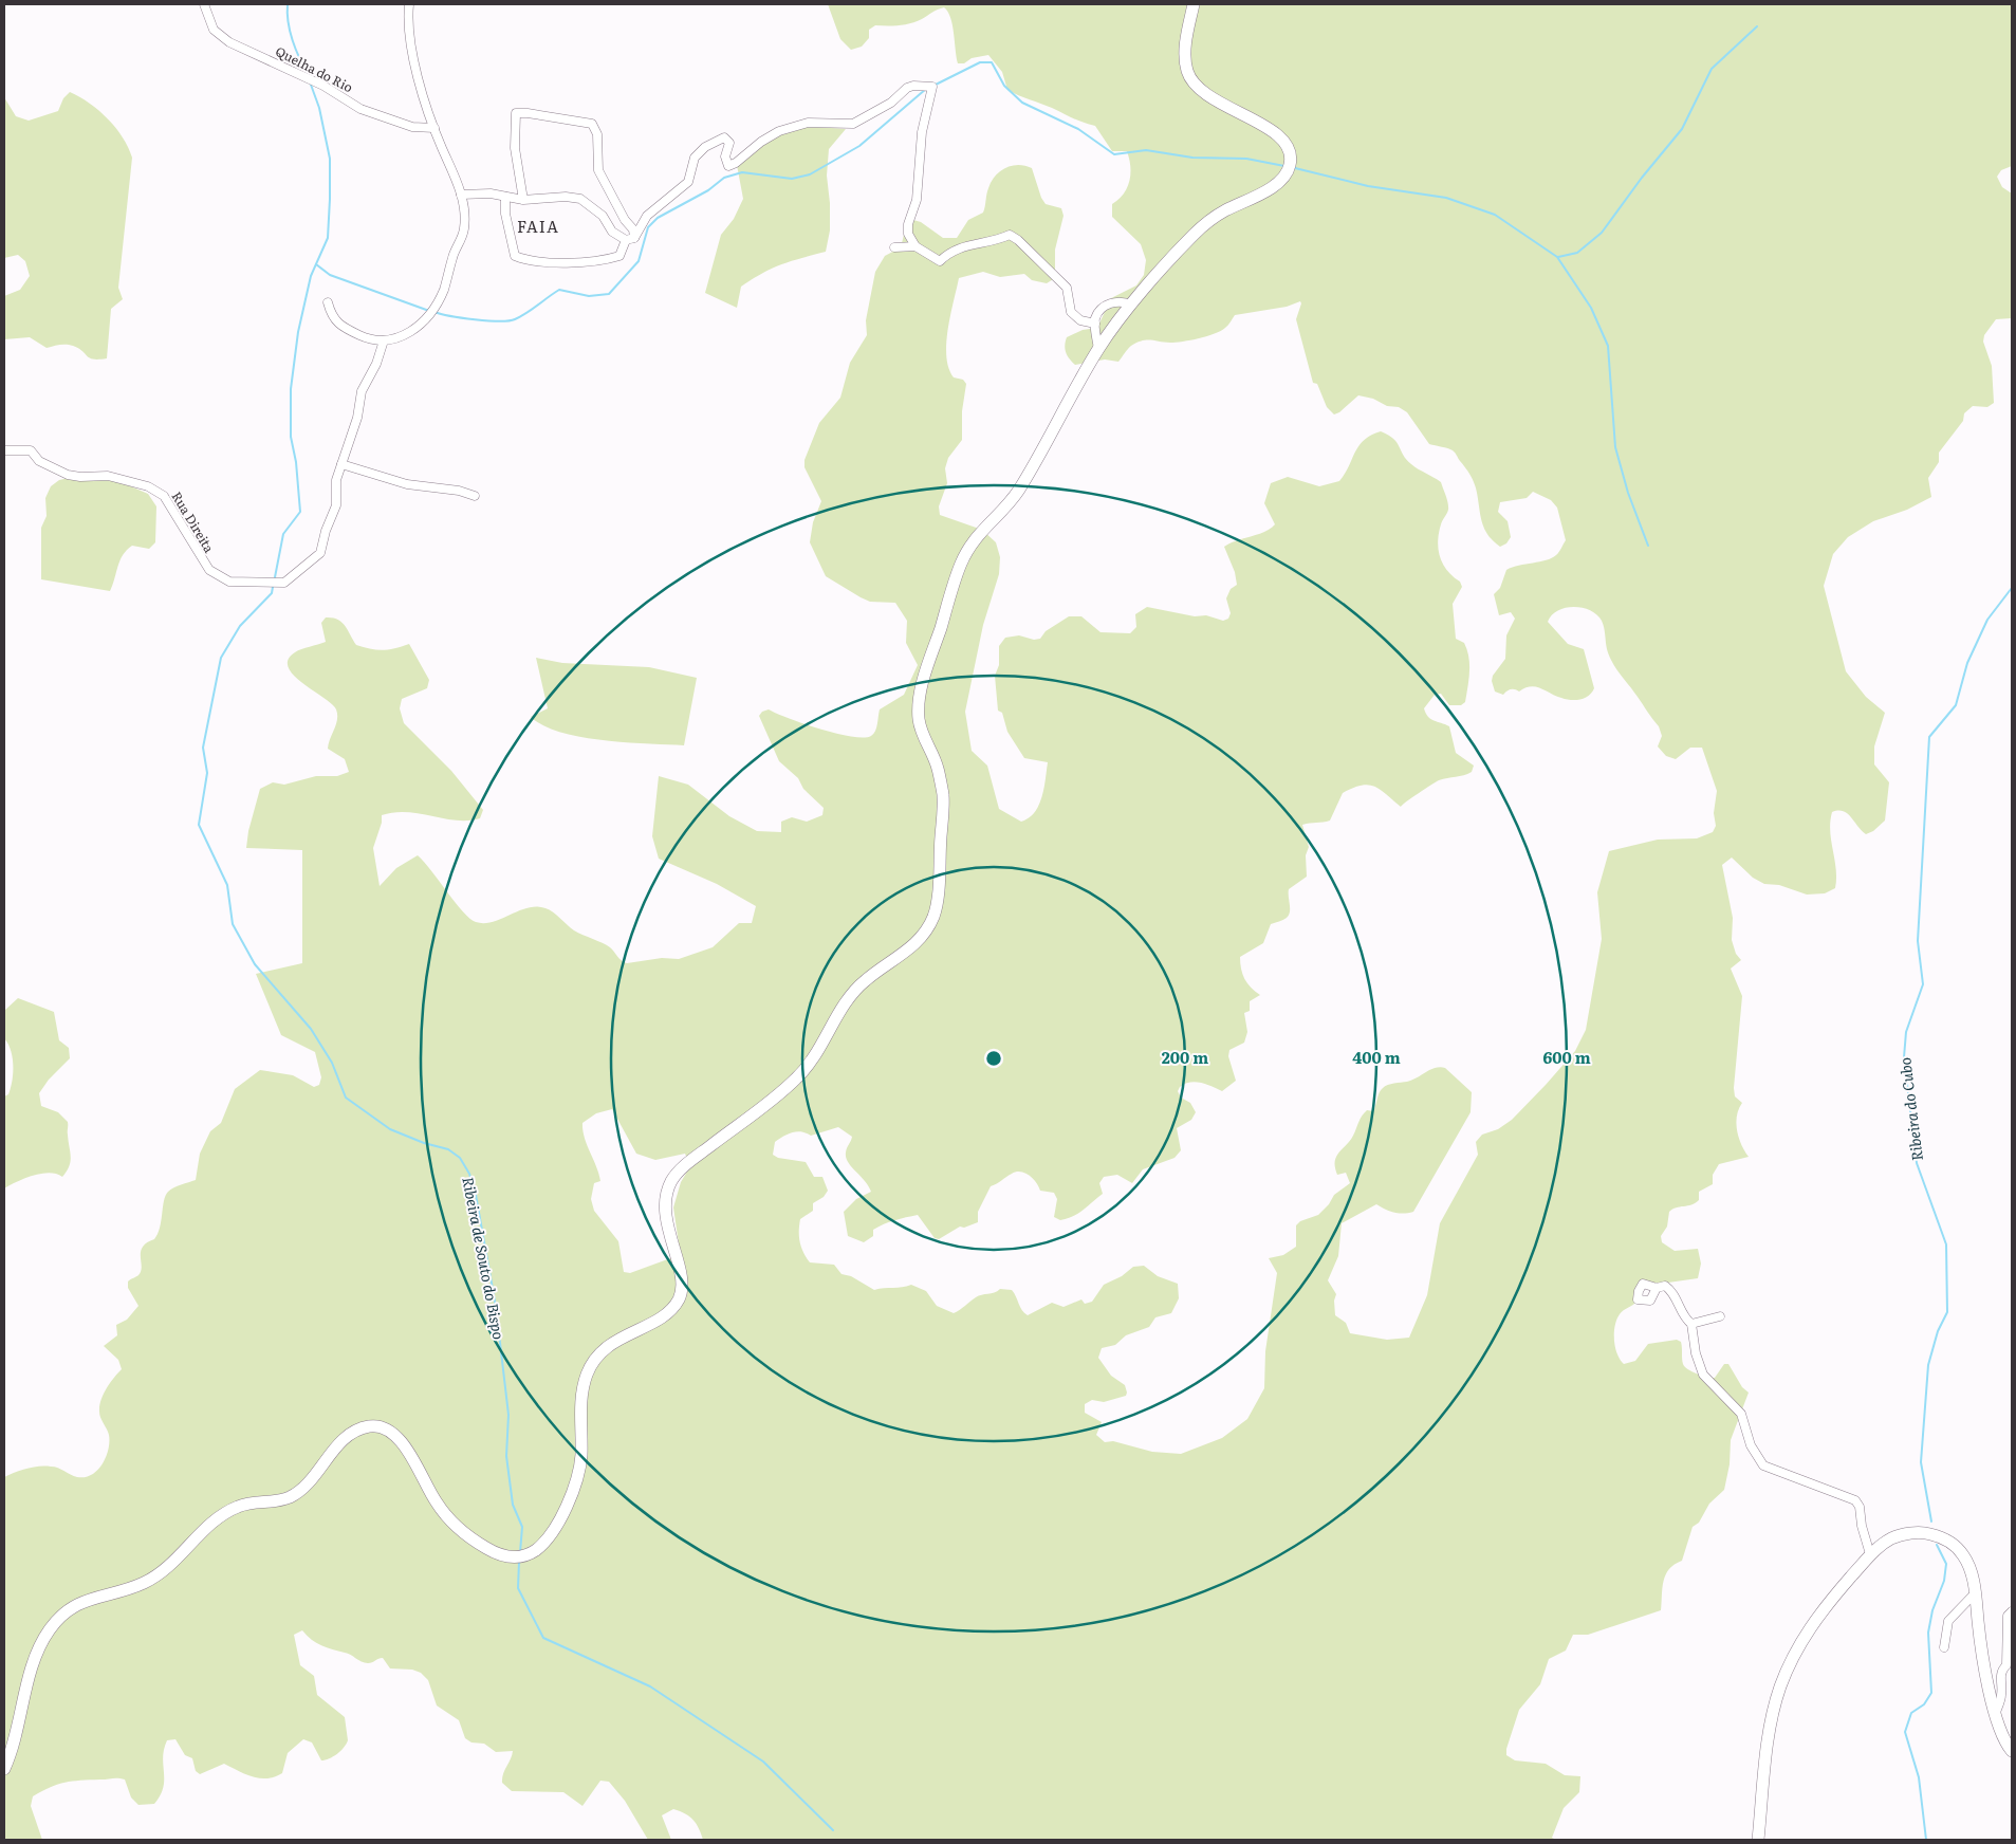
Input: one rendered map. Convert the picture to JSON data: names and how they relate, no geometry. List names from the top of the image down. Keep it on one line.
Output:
{"streets":{"street":["Quelha do Rio","Rua Direita"]},"districts":["FAIA"],"water":["Ribeira do Cubo","Ribeira de Souto do Bispo"],"rings":["200 m","400 m","600 m"]}
